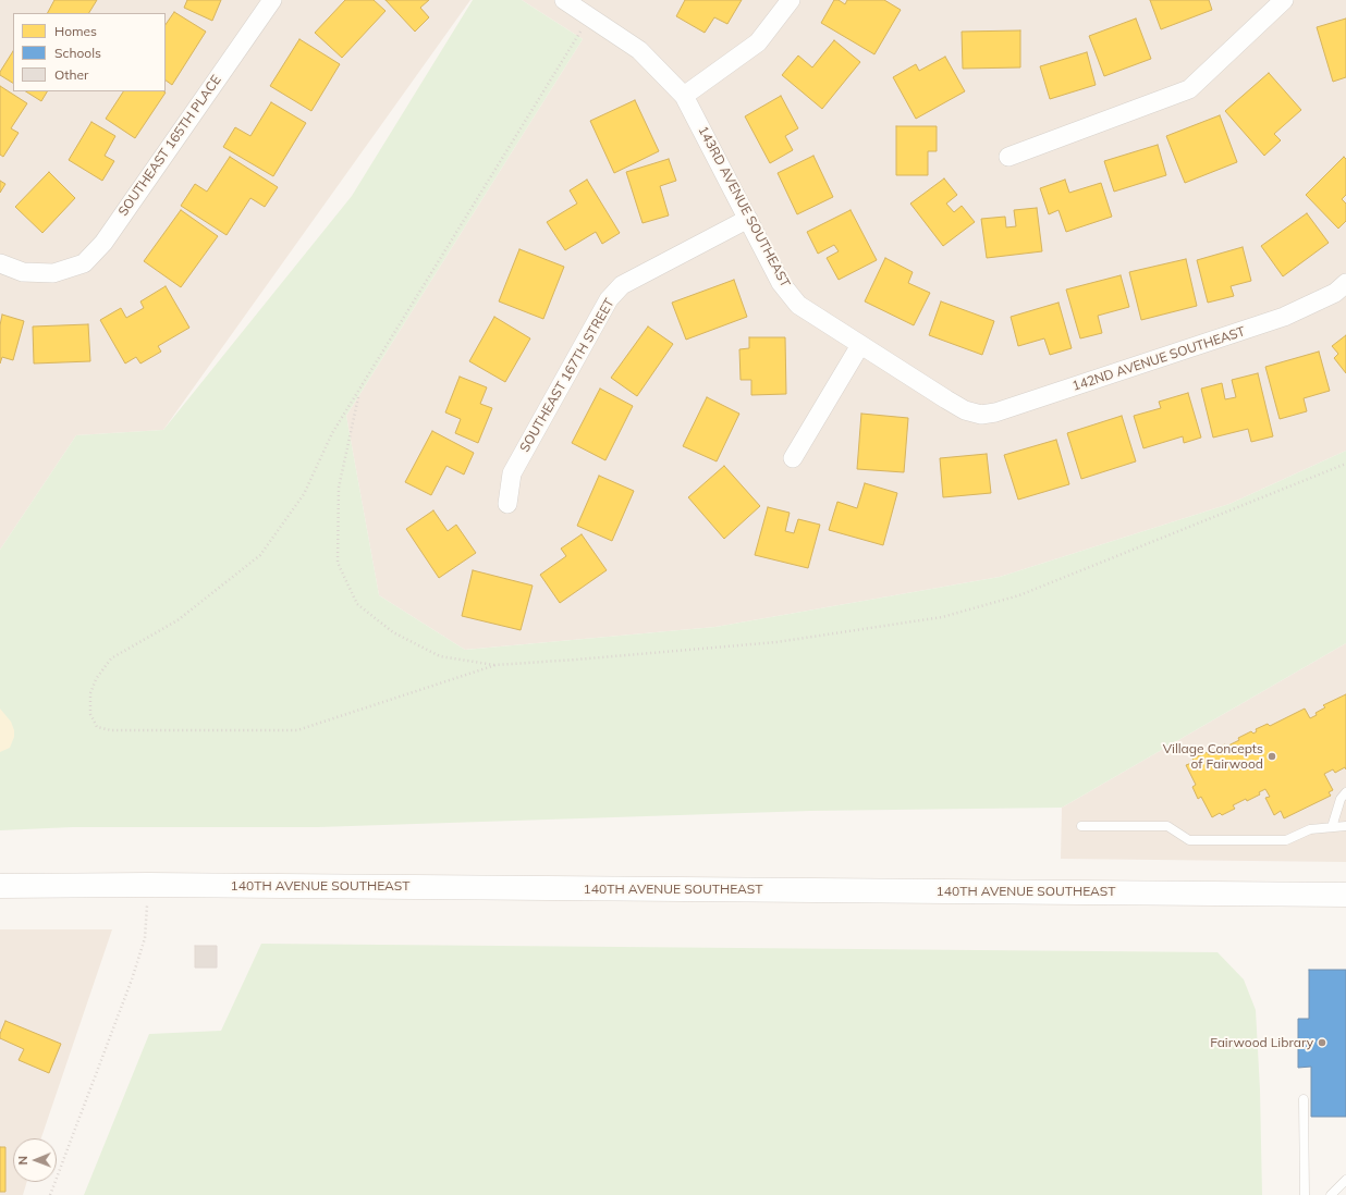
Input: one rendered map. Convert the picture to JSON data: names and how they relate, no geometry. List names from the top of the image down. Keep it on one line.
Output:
{"streets":{"main road":["140TH AVENUE SOUTHEAST"],"street":["SOUTHEAST 165TH PLACE","143RD AVENUE SOUTHEAST","142ND AVENUE SOUTHEAST","SOUTHEAST 167TH STREET"]},"crossings":[["143RD AVENUE SOUTHEAST","142ND AVENUE SOUTHEAST"],["143RD AVENUE SOUTHEAST","SOUTHEAST 167TH STREET"]],"places":["Village Concepts of Fairwood","Fairwood Library"],"legend":["Homes","Schools","Other"],"north":"left"}
